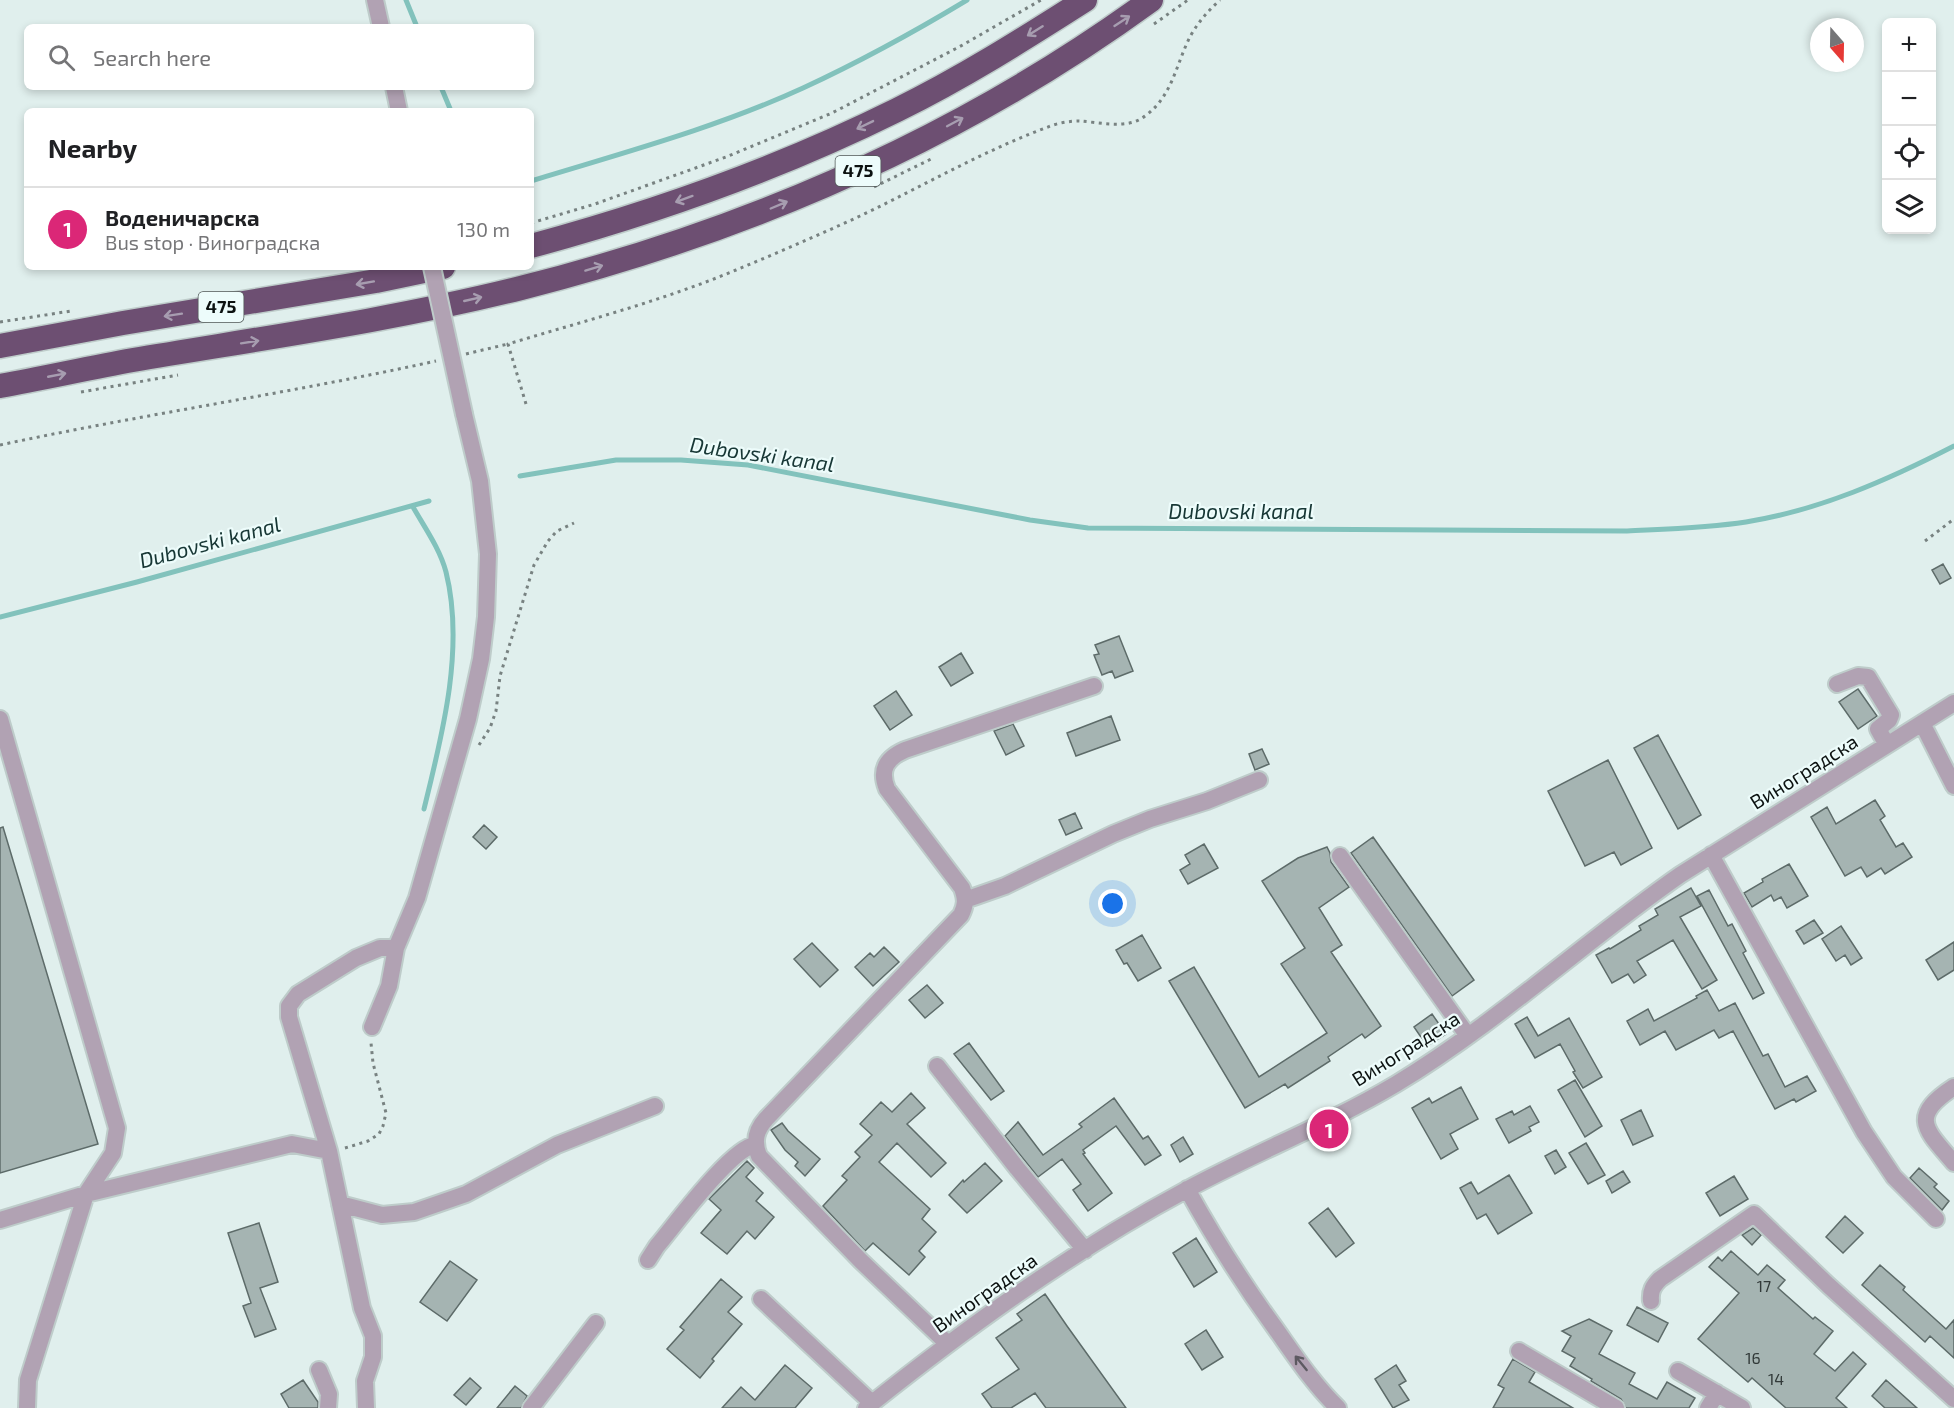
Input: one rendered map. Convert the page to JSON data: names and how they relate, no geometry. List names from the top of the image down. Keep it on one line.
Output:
{"streets":{"highway":["475"],"street":["Виноградска"]},"water":["Dubovski kanal"],"house_numbers":["17","16","14"],"north":"bottom","page":{"map_buttons":["+","−"],"search":"Search here","heading":"Nearby","list":[{"mark":"1","name":"Воденичарска","note":"Bus stop · Виноградска","value":"130 m"}],"pins":"1"}}
